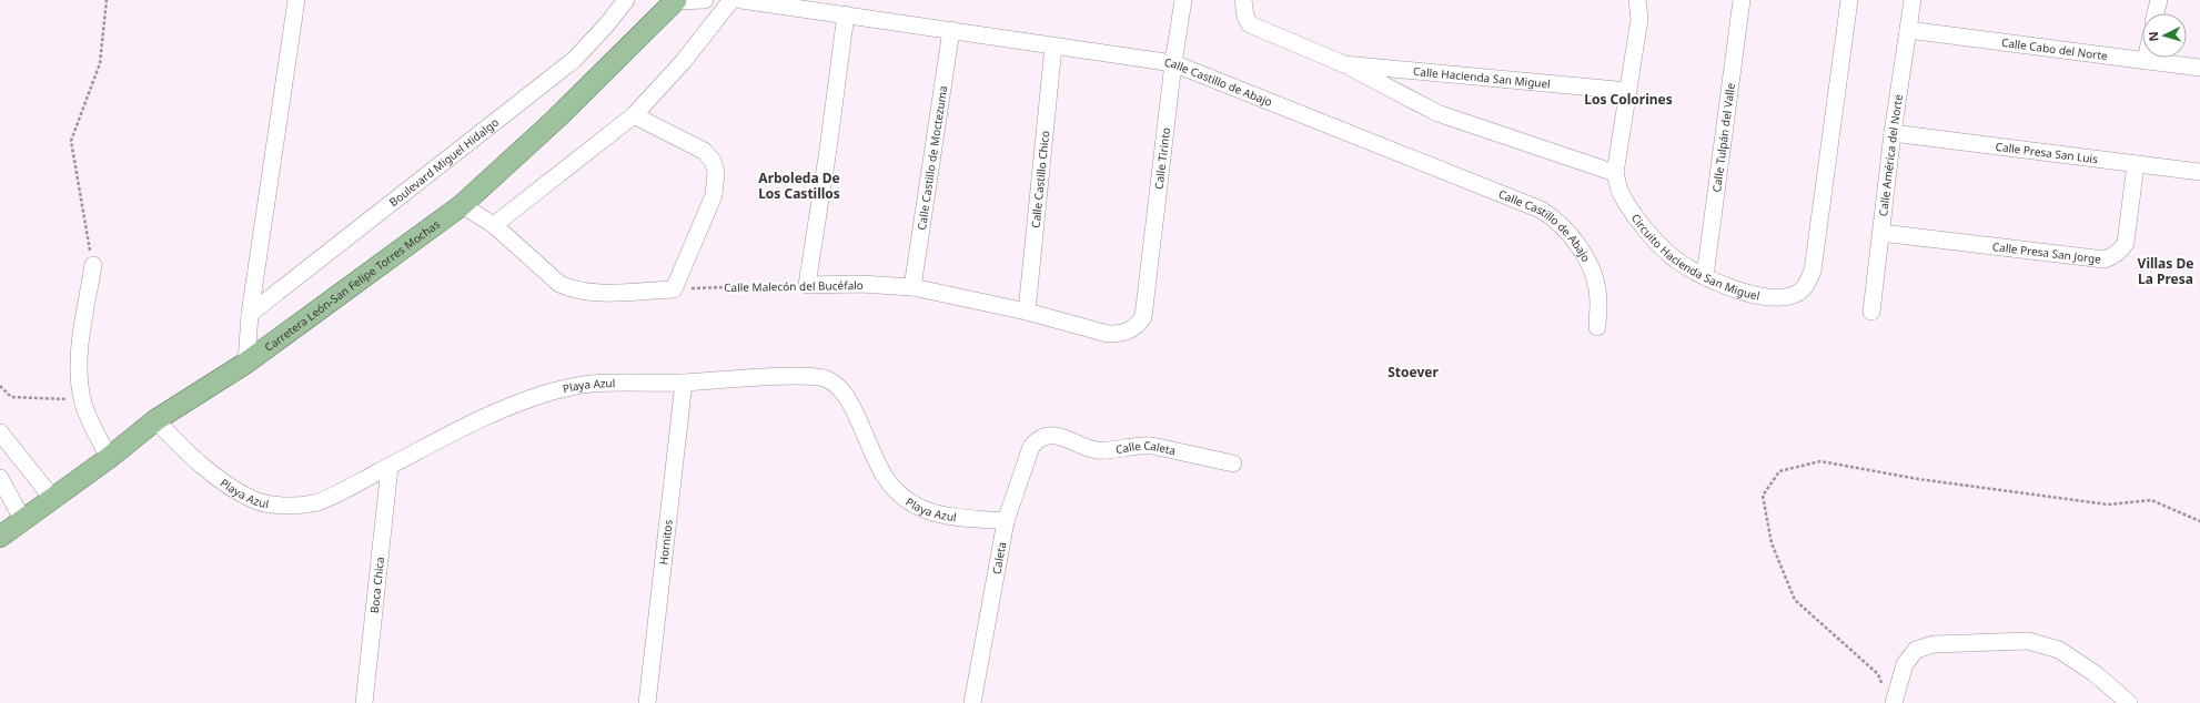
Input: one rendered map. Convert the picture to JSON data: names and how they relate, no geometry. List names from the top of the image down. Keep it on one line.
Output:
{"streets":{"main road":["Carretera León-San Felipe Torres Mochas"],"street":["Calle Cabo del Norte","Calle Hacienda San Miguel","Calle Castillo de Abajo","Calle Tulpán del Valle","Calle Presa San Luis","Calle América del Norte","Calle Castillo de Moctezuma","Calle Tirinto","Boulevard Miguel Hidalgo","Calle Castillo Chico","Circuito Hacienda San Miguel","Calle Presa San Jorge","Calle Malecón del Bucéfalo","Playa Azul","Calle Caleta","Hornitos","Caleta","Boca Chica"]},"crossings":[["Calle Cabo del Norte","Calle América del Norte"],["Calle Castillo de Abajo","Calle Castillo de Moctezuma"],["Calle Castillo de Abajo","Calle Tirinto"],["Calle Castillo de Abajo","Calle Castillo Chico"],["Calle Tulpán del Valle","Circuito Hacienda San Miguel"],["Calle Presa San Luis","Calle América del Norte"],["Calle Presa San Luis","Calle Presa San Jorge"],["Calle América del Norte","Calle Presa San Jorge"],["Calle Castillo de Moctezuma","Calle Malecón del Bucéfalo"],["Calle Tirinto","Calle Malecón del Bucéfalo"],["Calle Castillo Chico","Calle Malecón del Bucéfalo"],["Carretera León-San Felipe Torres Mochas","Playa Azul"],["Playa Azul","Hornitos"],["Playa Azul","Caleta"],["Playa Azul","Boca Chica"],["Calle Caleta","Caleta"]],"districts":["Los Colorines","Arboleda De Los Castillos","Villas De La Presa","Stoever"],"north":"left"}
